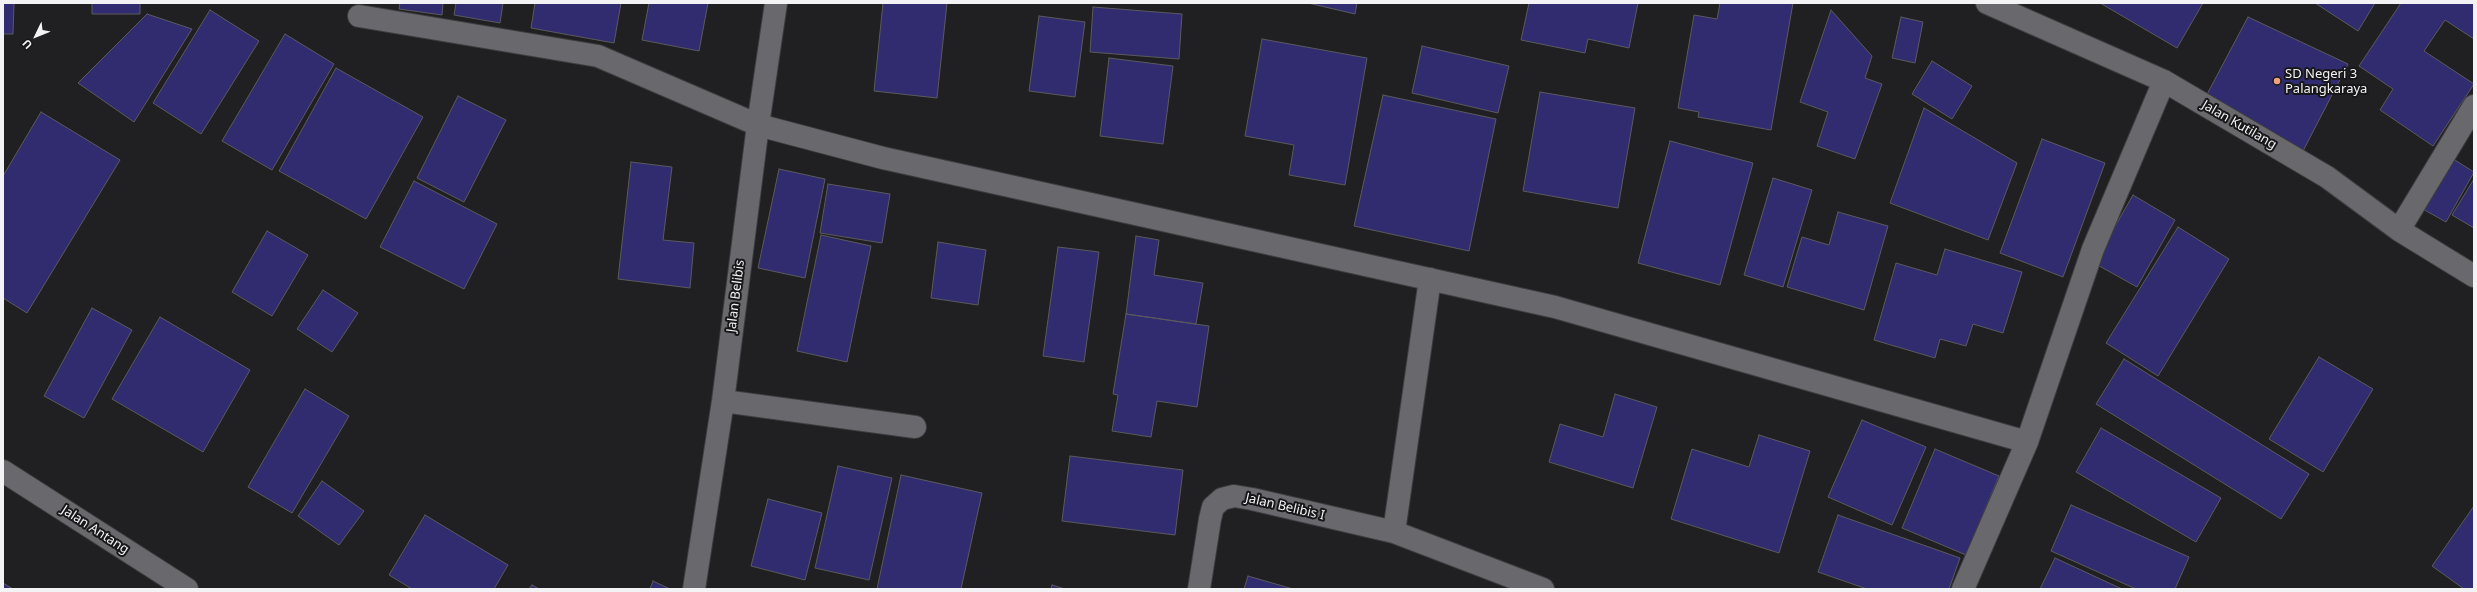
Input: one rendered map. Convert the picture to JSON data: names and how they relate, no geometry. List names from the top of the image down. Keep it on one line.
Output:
{"streets":{"street":["Jalan Kutilang","Jalan Belibis","Jalan Belibis I","Jalan Antang"]},"places":["SD Negeri 3 Palangkaraya"],"north":"bottom left"}
